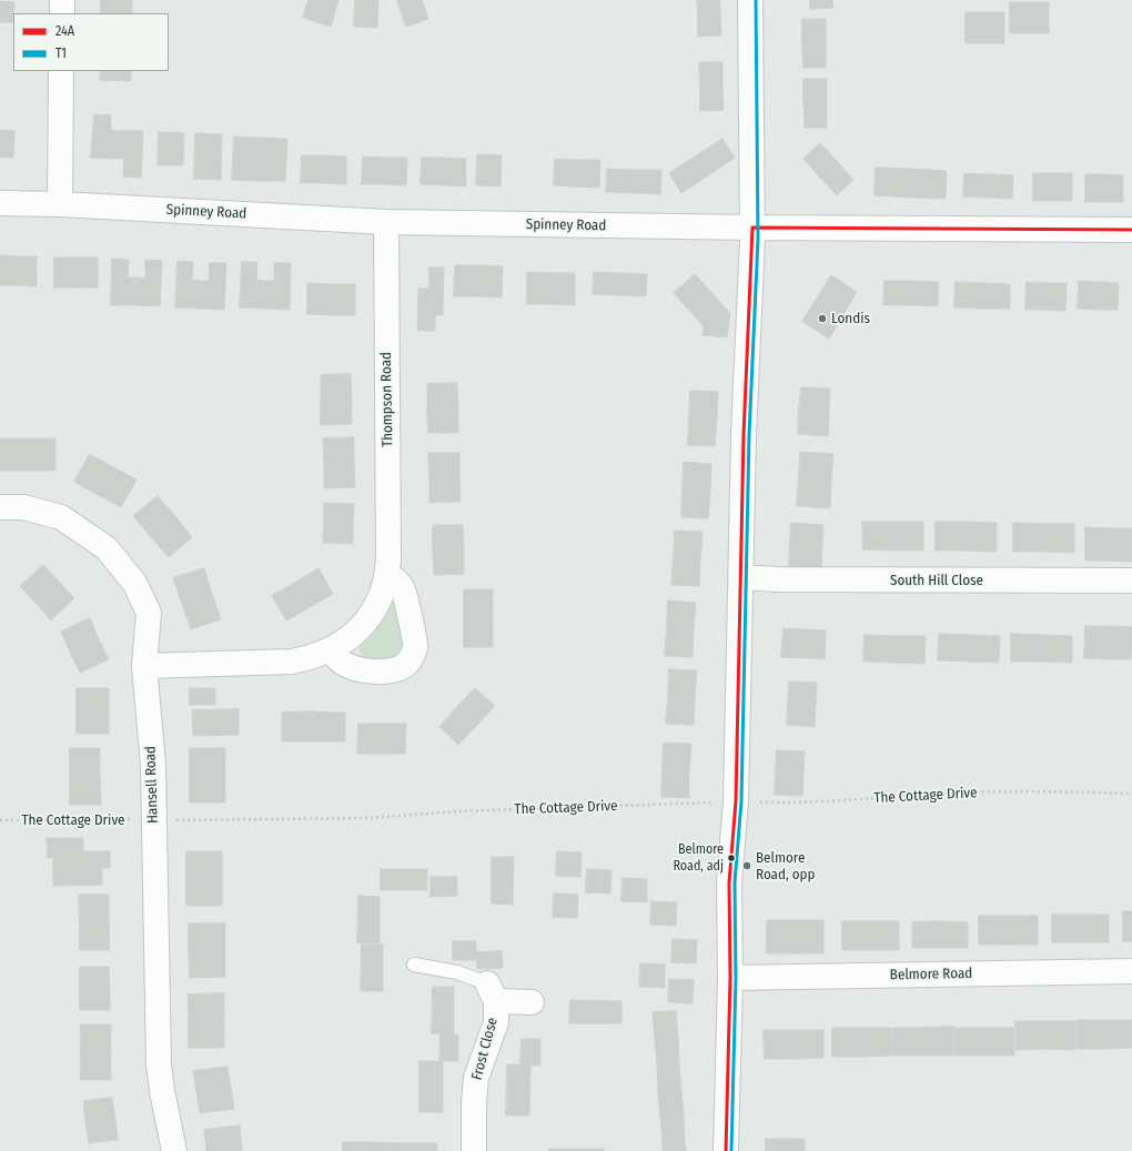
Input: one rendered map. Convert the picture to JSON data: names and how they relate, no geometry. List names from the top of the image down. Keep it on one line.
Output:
{"streets":{"street":["Spinney Road","Thompson Road","South Hill Close","Hansell Road","Belmore Road","Frost Close"],"path":["The Cottage Drive"]},"crossings":[["Spinney Road","Thompson Road"],["Thompson Road","Hansell Road"],["Hansell Road","The Cottage Drive"]],"places":["Londis","Belmore Road, adj","Belmore Road, opp"],"lines":["transit line T1","transit line 24A"],"legend":["24A","T1"]}
